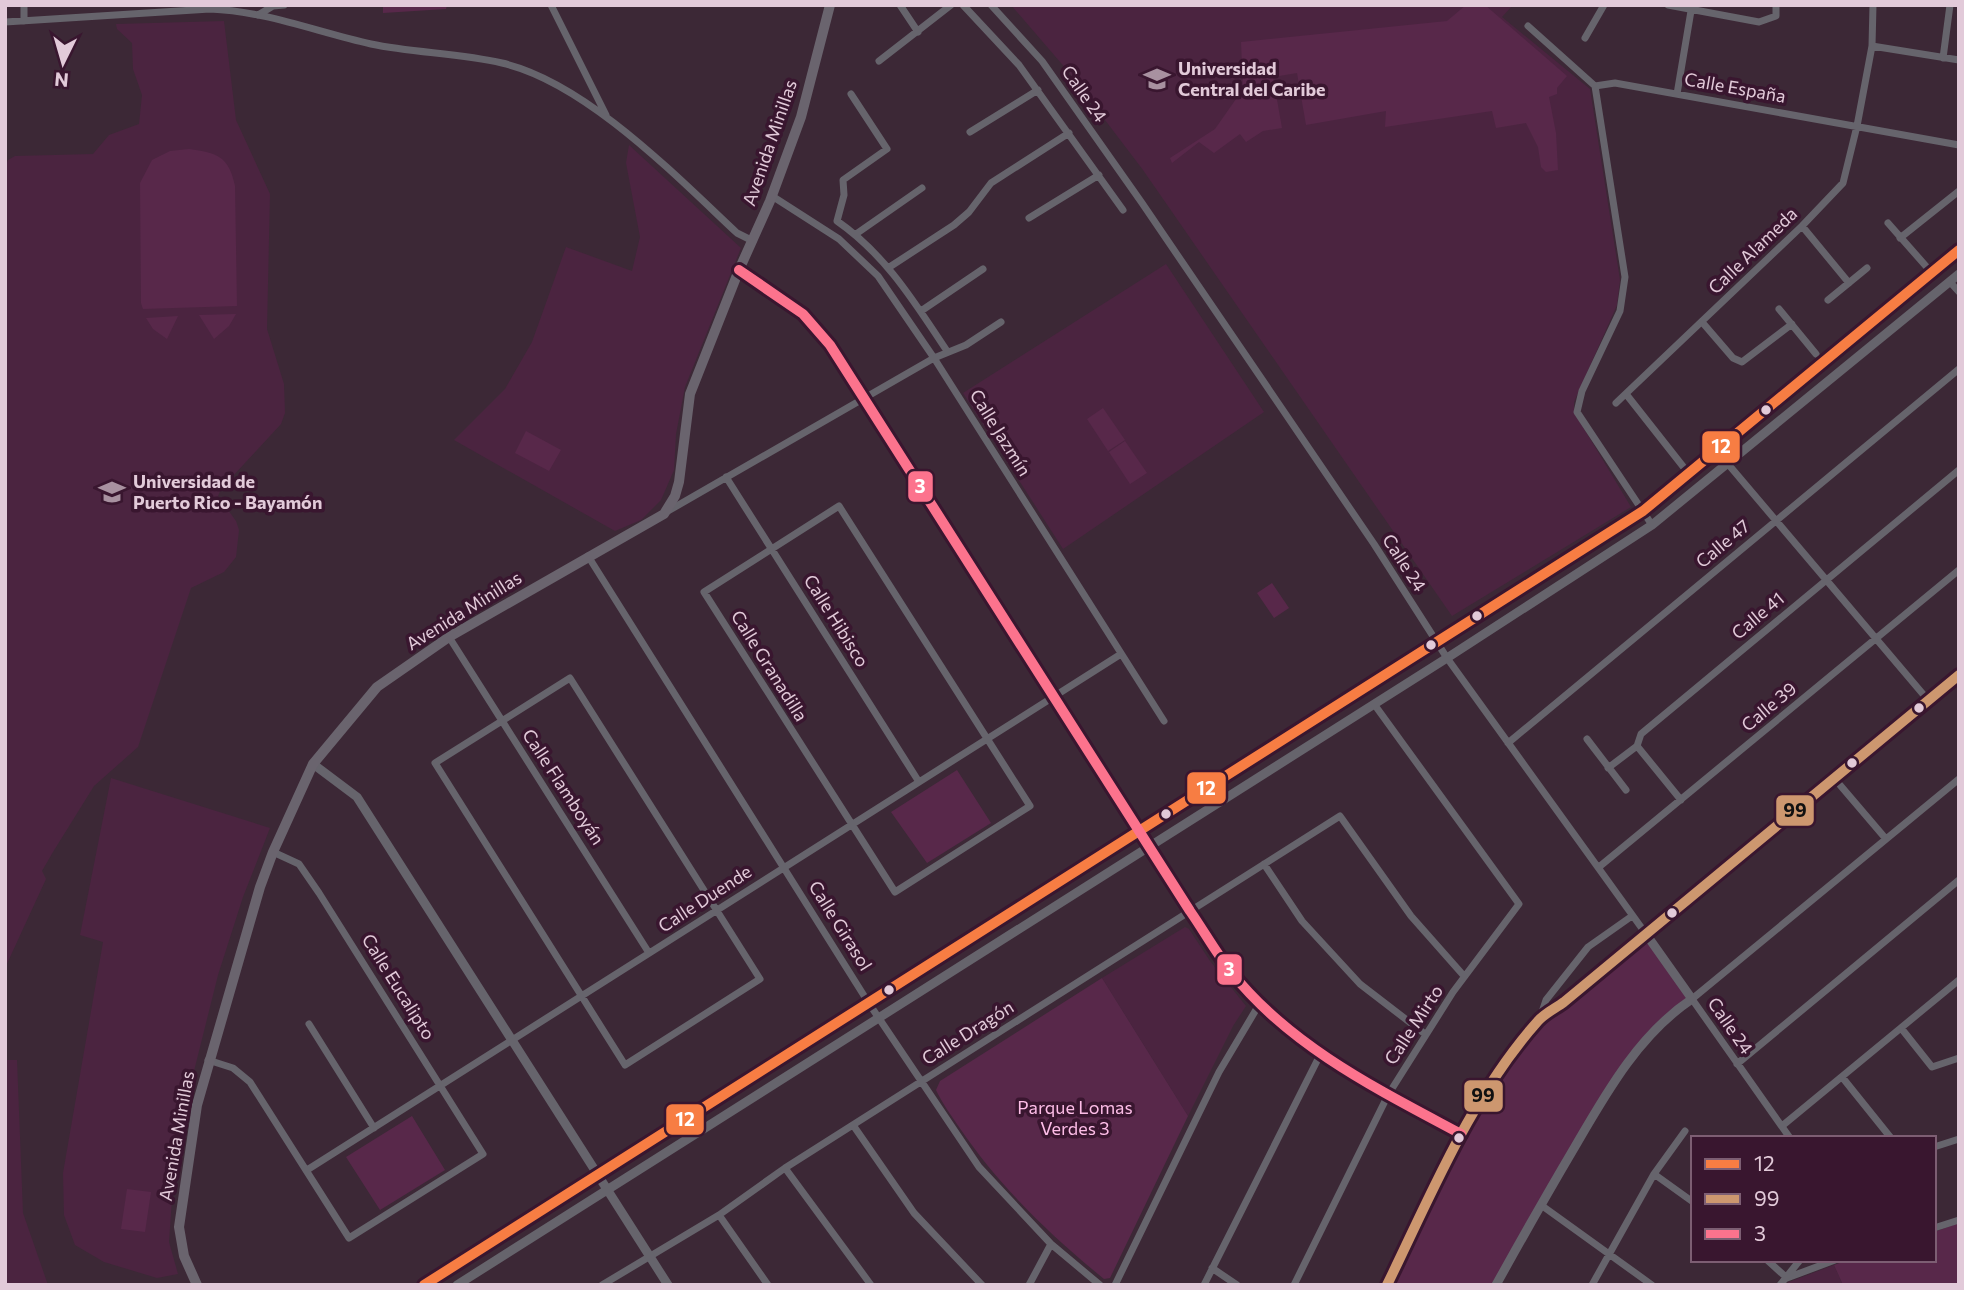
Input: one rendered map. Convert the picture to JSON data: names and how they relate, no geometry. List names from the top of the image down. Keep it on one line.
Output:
{"streets":{"main road":["Avenida Minillas"],"street":["Calle España","Calle 24","Calle Alameda","Calle Jazmín","Calle 47","Calle 41","Calle Hibisco","Calle Granadilla","Calle 39","Calle Flamboyán","Calle Duende","Calle Girasol","Calle Eucalipto","Calle Mirto","Calle Dragón"]},"crossings":[["Calle España","Calle Alameda"],["Calle 24","Calle 47"],["Calle 24","Calle 39"],["Avenida Minillas","Calle Jazmín"],["Avenida Minillas","Calle Flamboyán"],["Avenida Minillas","Calle Girasol"],["Avenida Minillas","Calle Eucalipto"],["Calle Jazmín","Calle Duende"],["Calle Hibisco","Calle Granadilla"],["Calle Hibisco","Calle Duende"],["Calle Granadilla","Calle Duende"],["Calle Flamboyán","Calle Duende"],["Calle Duende","Calle Girasol"],["Calle Duende","Calle Eucalipto"],["Calle Girasol","Calle Dragón"],["Calle Mirto","Calle Dragón"]],"parks":["Parque Lomas Verdes 3"],"places":{"school or university":["Universidad Central del Caribe","Universidad de Puerto Rico - Bayamón"]},"lines":["transit line 12","transit line 3","transit line 99"],"legend":["12","99","3"],"north":"bottom"}
